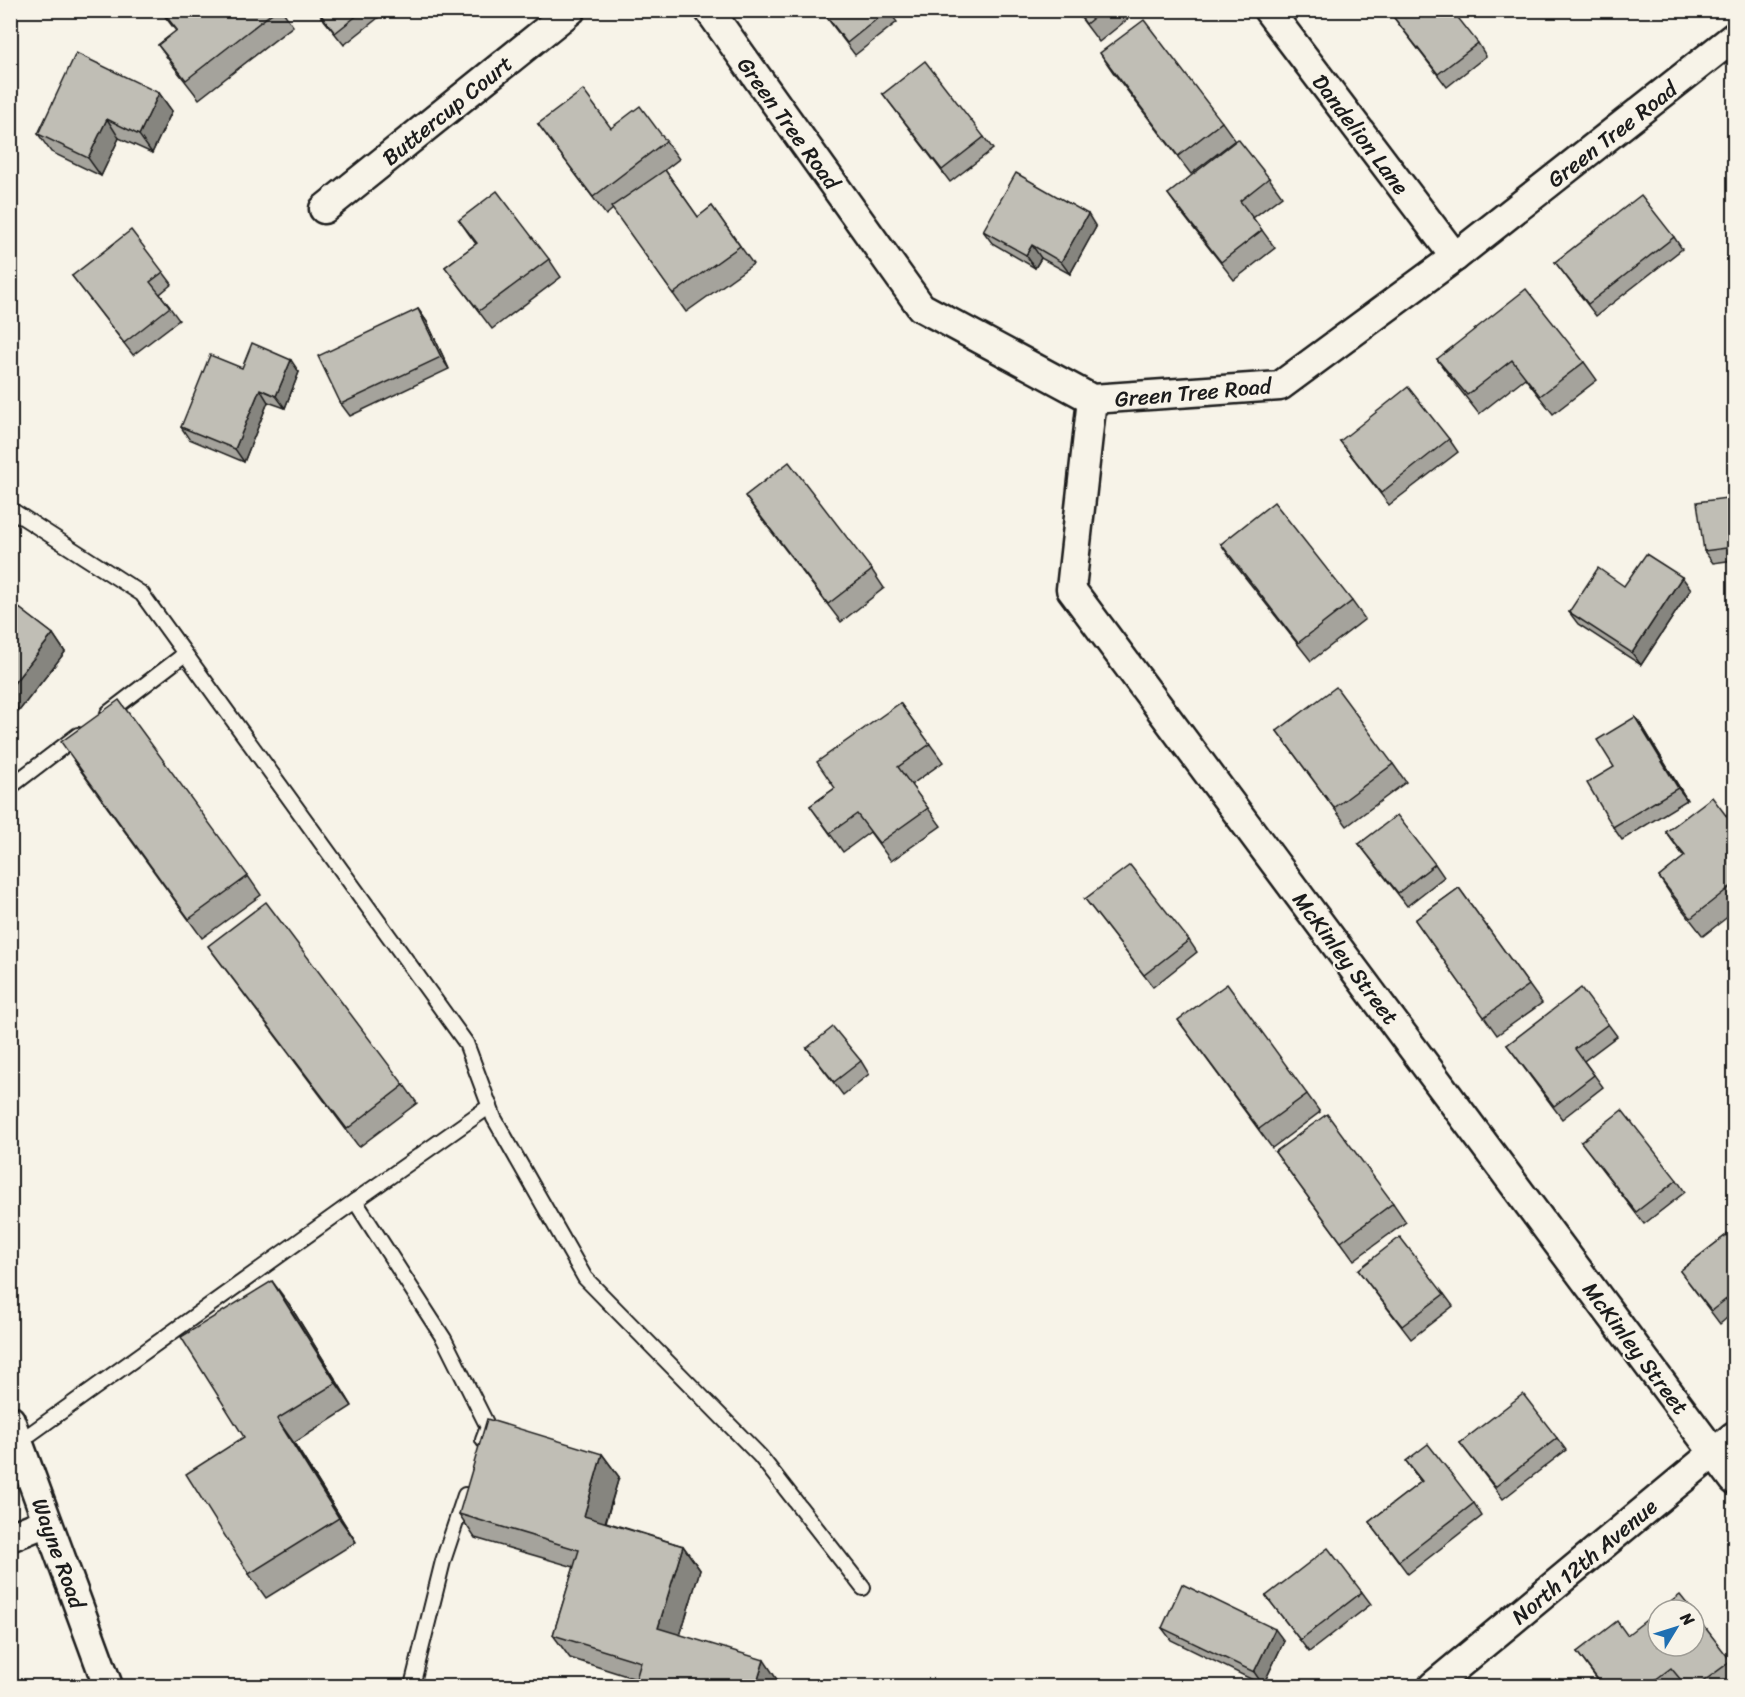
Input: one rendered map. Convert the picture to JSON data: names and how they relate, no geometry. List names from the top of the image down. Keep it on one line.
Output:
{"streets":{"street":["Buttercup Court","Green Tree Road","Dandelion Lane","McKinley Street","Wayne Road","North 12th Avenue"]},"crossings":[["Green Tree Road","Dandelion Lane"],["Green Tree Road","McKinley Street"],["McKinley Street","North 12th Avenue"]],"north":"top right"}
